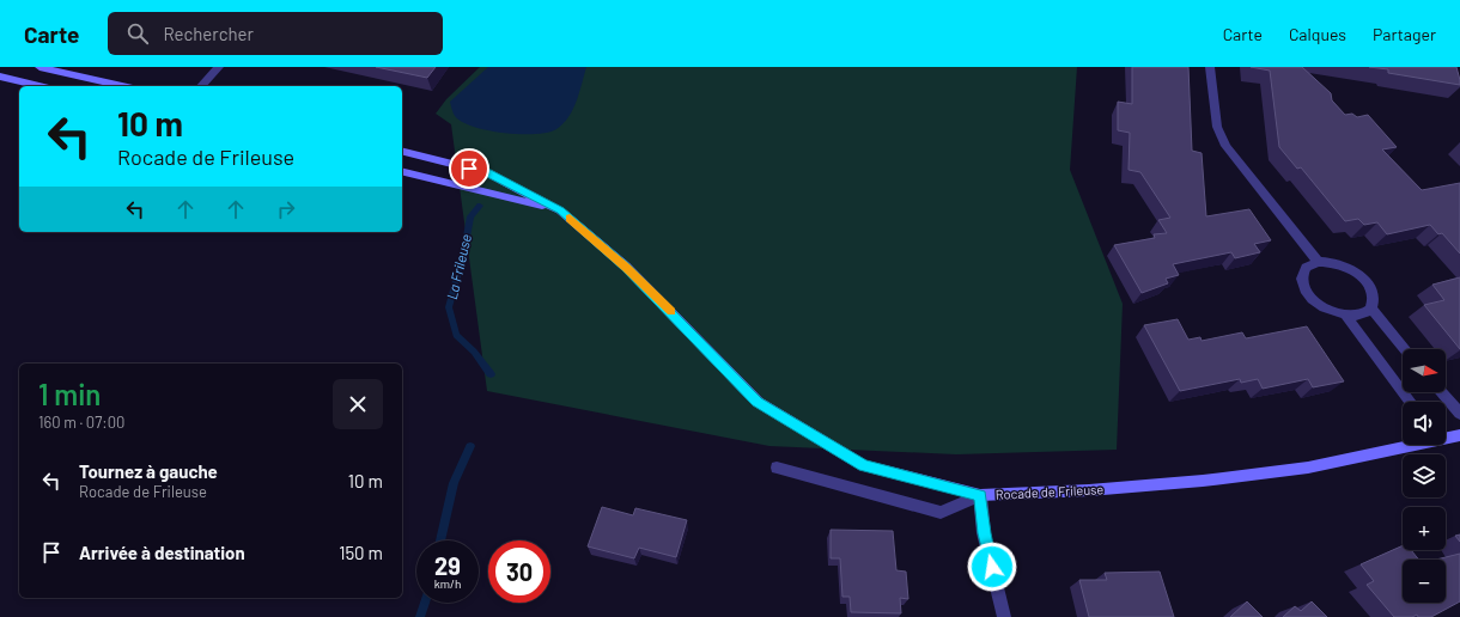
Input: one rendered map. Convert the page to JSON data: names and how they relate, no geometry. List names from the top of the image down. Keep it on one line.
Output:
{"streets":{"street":["Rocade de Frileuse"]},"water":["La Frileuse"],"north":"right","page":{"header":"Carte","search":"Rechercher","nav":["Carte","Calques","Partager"],"turn":["10 m","Rocade de Frileuse"],"map_buttons":["+","−"],"heading":["1 min","160 m · 07:00"],"list":[{"name":"Tournez à gauche","note":"Rocade de Frileuse","value":"10 m"},{"name":"Arrivée à destination","value":"150 m"}],"speed":"29 km/h","limit":"30"}}
